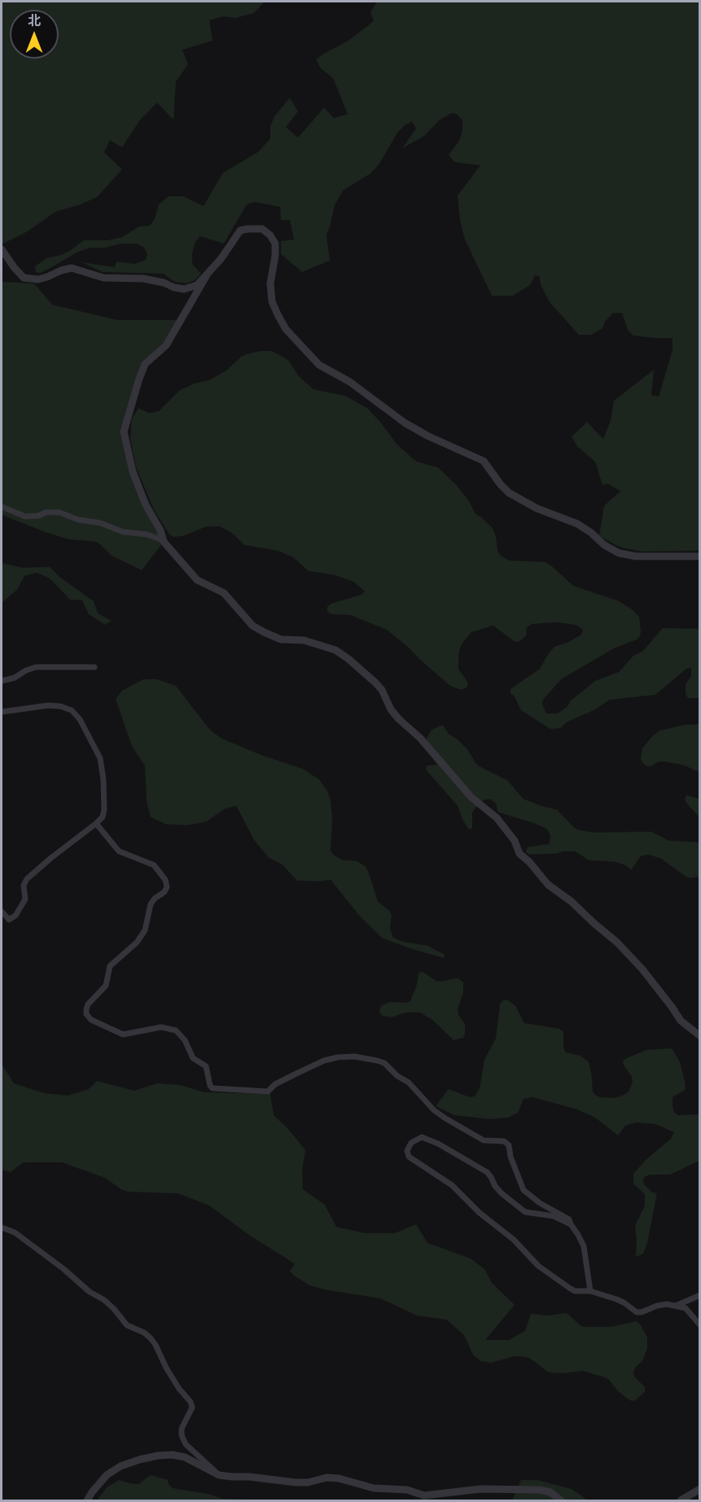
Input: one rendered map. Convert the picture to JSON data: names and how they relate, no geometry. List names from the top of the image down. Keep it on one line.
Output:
{"north":"top"}
